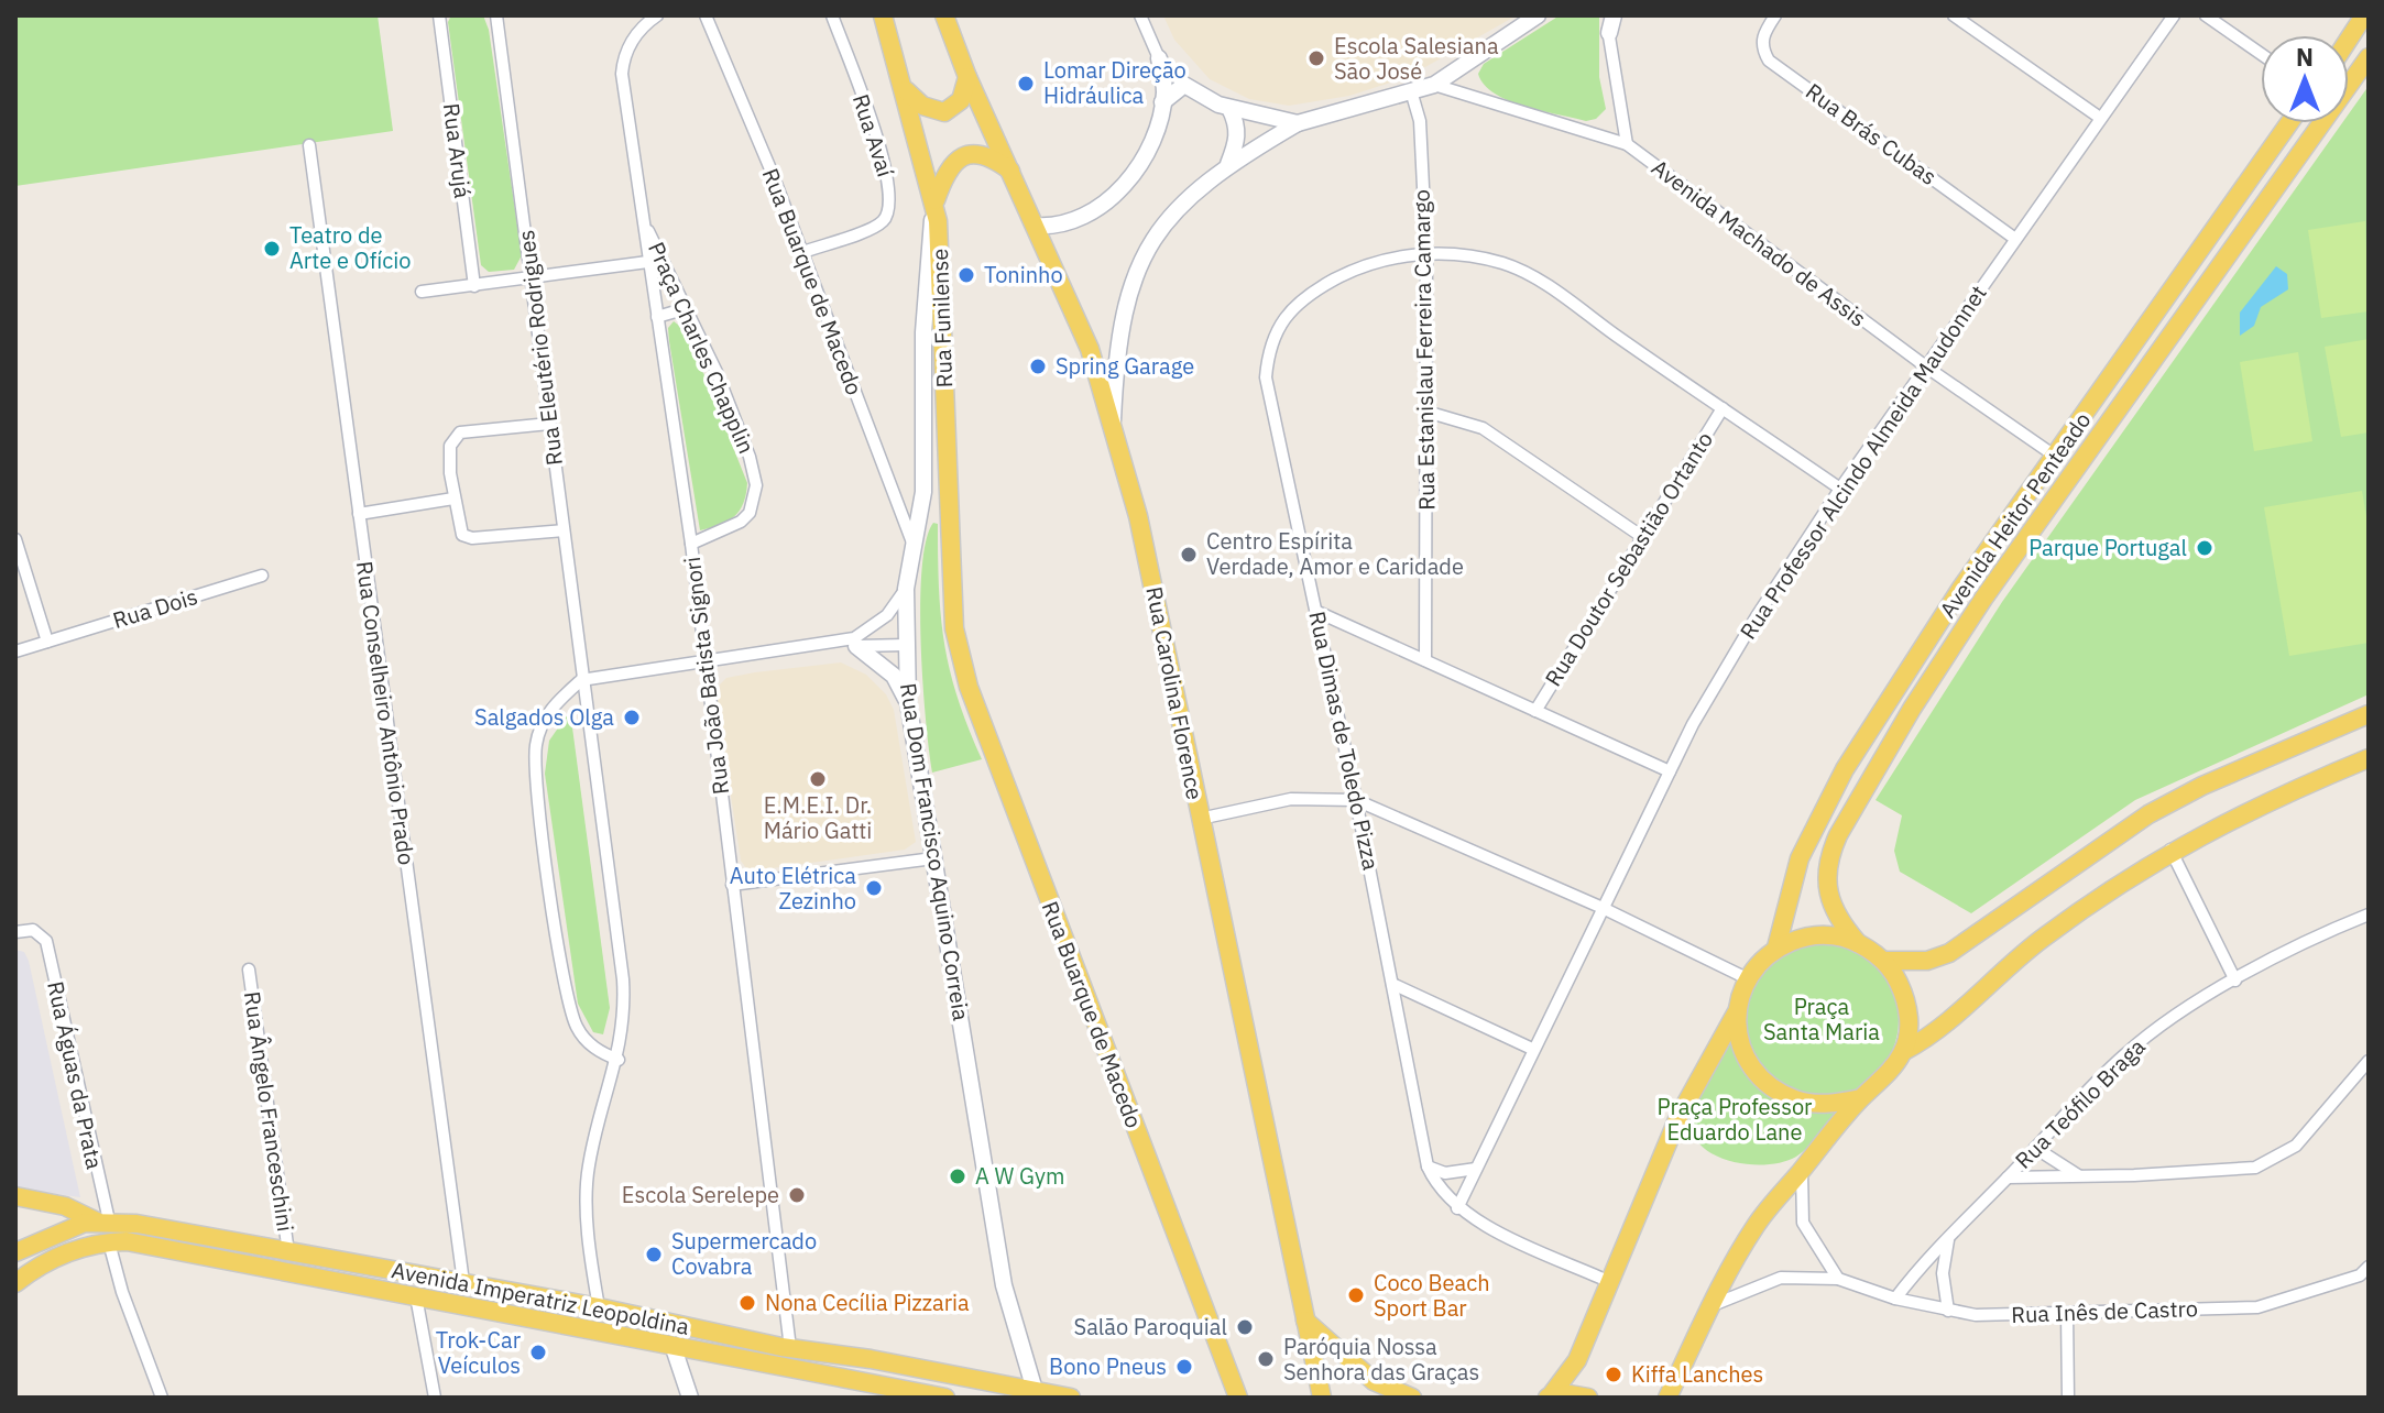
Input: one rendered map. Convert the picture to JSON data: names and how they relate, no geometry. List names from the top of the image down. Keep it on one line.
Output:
{"streets":{"main road":["Rua Buarque de Macedo","Rua Funilense","Avenida Heitor Penteado","Rua Carolina Florence","Avenida Imperatriz Leopoldina"],"street":["Rua Brás Cubas","Rua Avaí","Rua Arujá","Avenida Machado de Assis","Rua Eleutério Rodrigues","Praça Charles Chapplin","Rua Estanislau Ferreira Camargo","Rua Professor Alcindo Almeida Maudonnet","Rua Doutor Sebastião Ortanto","Rua Dois","Rua João Batista Signori","Rua Conselheiro Antônio Prado","Rua Dimas de Toledo Pizza","Rua Dom Francisco Aquino Correia","Rua Águas da Prata","Rua Teófilo Braga","Rua Ângelo Franceschini","Rua Inês de Castro"]},"crossings":[["Rua Brás Cubas","Rua Professor Alcindo Almeida Maudonnet"],["Rua Avaí","Rua Buarque de Macedo"],["Avenida Machado de Assis","Rua Professor Alcindo Almeida Maudonnet"],["Avenida Machado de Assis","Avenida Heitor Penteado"],["Rua Buarque de Macedo","Rua Funilense"],["Rua Buarque de Macedo","Rua Dom Francisco Aquino Correia"],["Rua Funilense","Rua Dom Francisco Aquino Correia"],["Rua Eleutério Rodrigues","Avenida Imperatriz Leopoldina"],["Praça Charles Chapplin","Rua João Batista Signori"],["Rua Estanislau Ferreira Camargo","Rua Dimas de Toledo Pizza"],["Rua Professor Alcindo Almeida Maudonnet","Rua Dimas de Toledo Pizza"],["Rua Doutor Sebastião Ortanto","Rua Dimas de Toledo Pizza"],["Rua João Batista Signori","Avenida Imperatriz Leopoldina"],["Rua Conselheiro Antônio Prado","Avenida Imperatriz Leopoldina"],["Rua Dom Francisco Aquino Correia","Avenida Imperatriz Leopoldina"],["Rua Águas da Prata","Avenida Imperatriz Leopoldina"],["Rua Teófilo Braga","Rua Inês de Castro"],["Rua Ângelo Franceschini","Avenida Imperatriz Leopoldina"]],"parks":["Praça Santa Maria","Praça Professor Eduardo Lane"],"places":["Escola Salesiana São José","Lomar Direção Hidráulica","Teatro de Arte e Ofício","Toninho","Spring Garage","Parque Portugal","Centro Espírita Verdade, Amor e Caridade","Salgados Olga","E.M.E.I. Dr. Mário Gatti","Auto Elétrica Zezinho","A W Gym","Escola Serelepe","Supermercado Covabra","Coco Beach Sport Bar","Nona Cecília Pizzaria","Salão Paroquial","Trok-Car Veículos","Paróquia Nossa Senhora das Graças","Bono Pneus","Kiffa Lanches"],"north":"top"}
